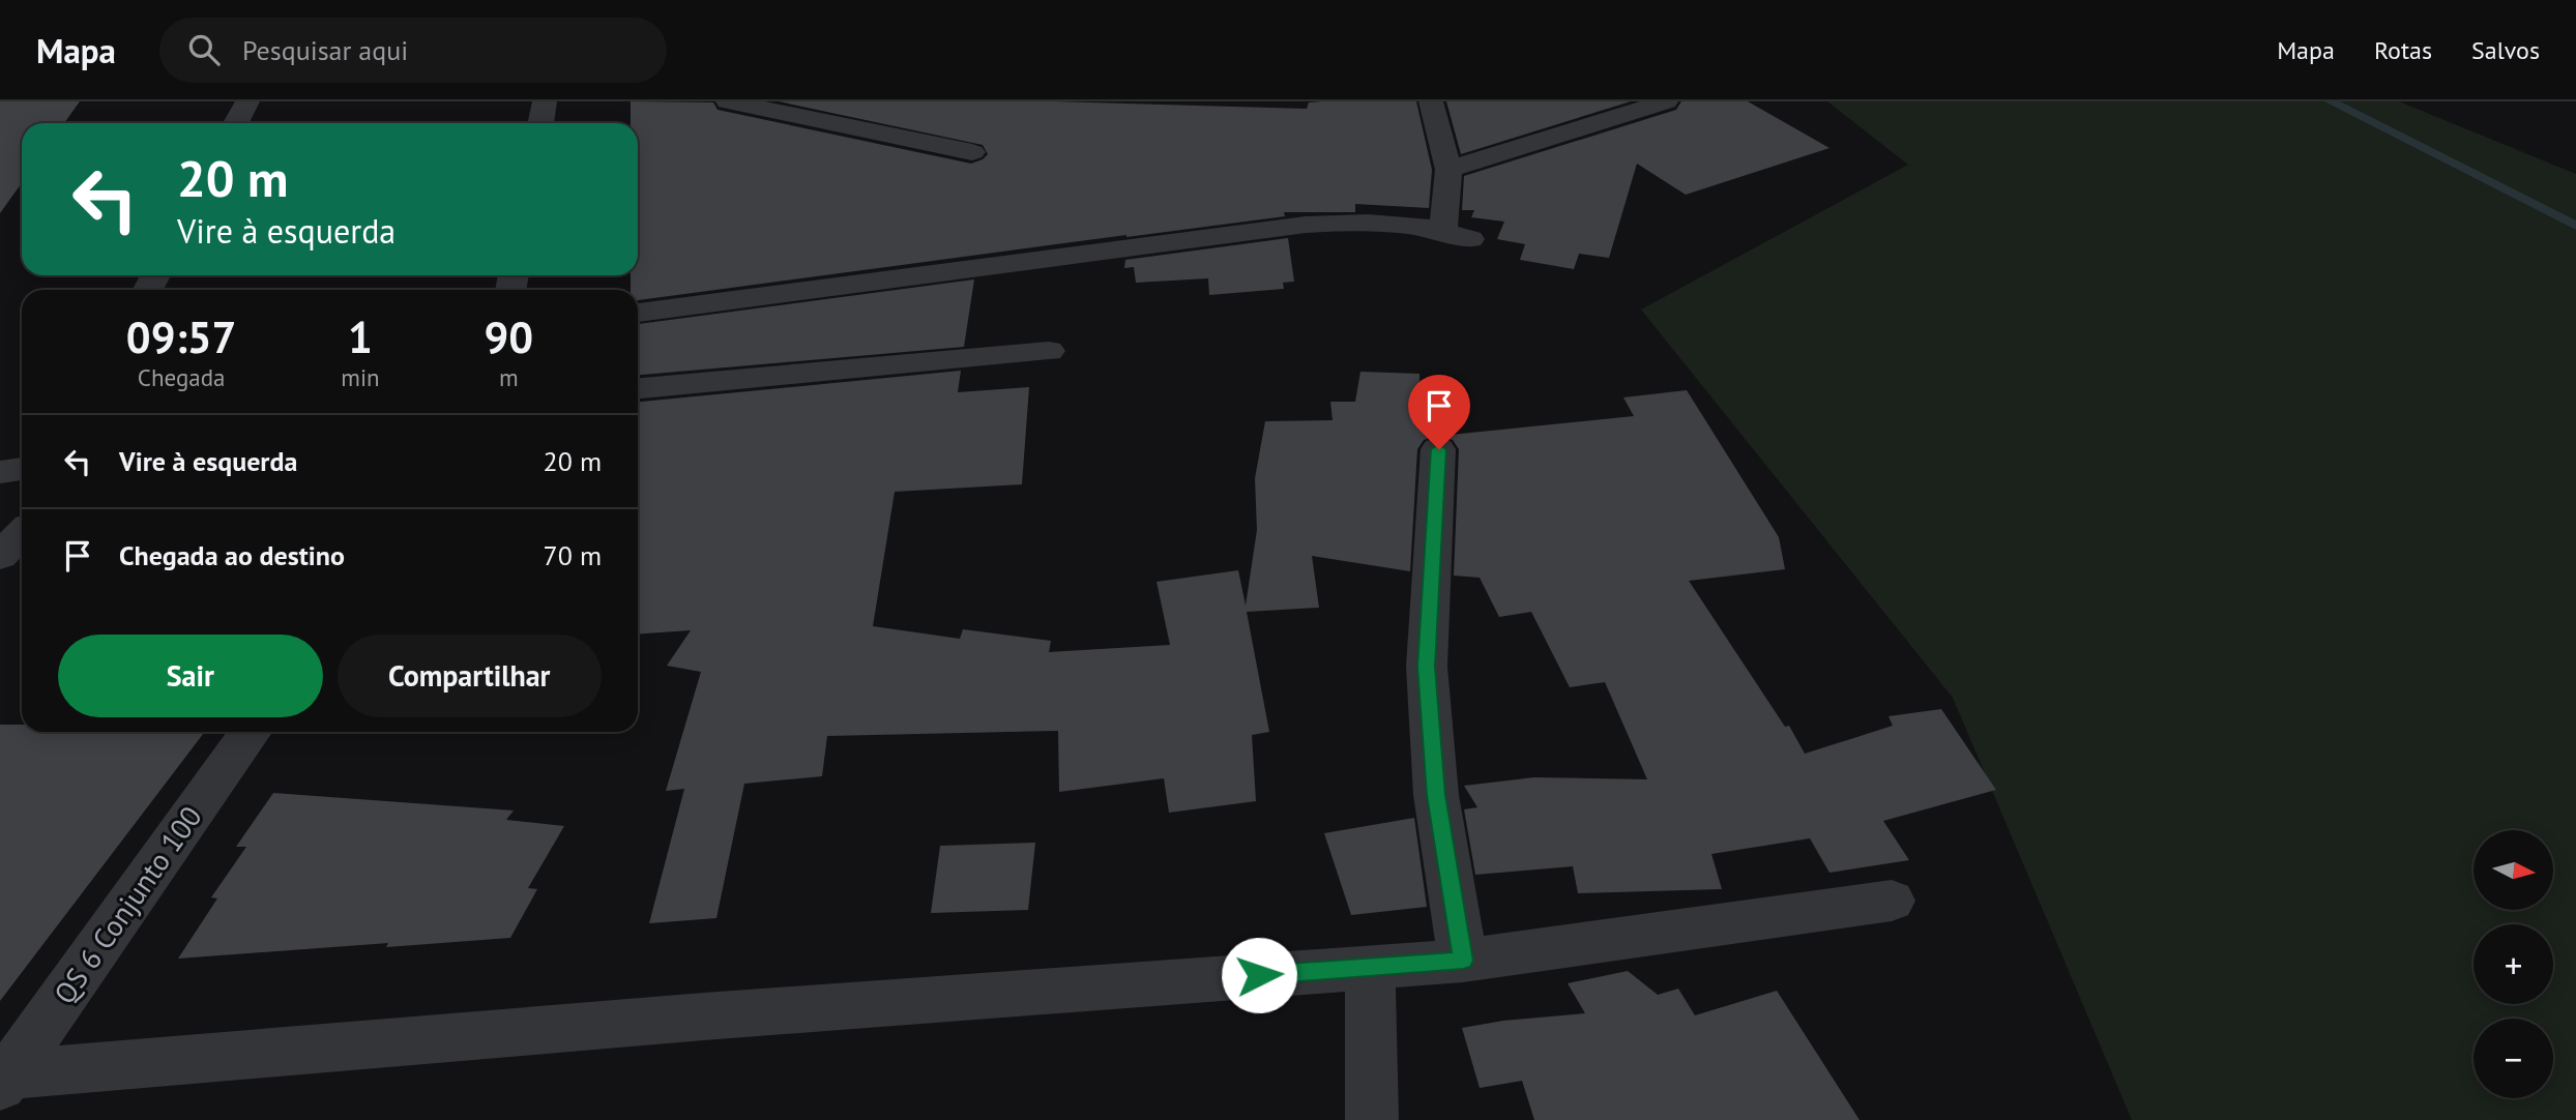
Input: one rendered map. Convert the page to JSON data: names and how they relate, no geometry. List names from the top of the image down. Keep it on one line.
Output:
{"streets":{"street":["QS 6 Conjunto 100"]},"north":"right","page":{"header":"Mapa","search":"Pesquisar aqui","nav":["Mapa","Rotas","Salvos"],"turn":["20 m","Vire à esquerda"],"eta":["09:57","Chegada","1","min","90","m"],"list":[{"name":"Vire à esquerda","value":"20 m"},{"name":"Chegada ao destino","value":"70 m"}],"buttons":["Sair","Compartilhar"],"map_buttons":["+","−"]}}
